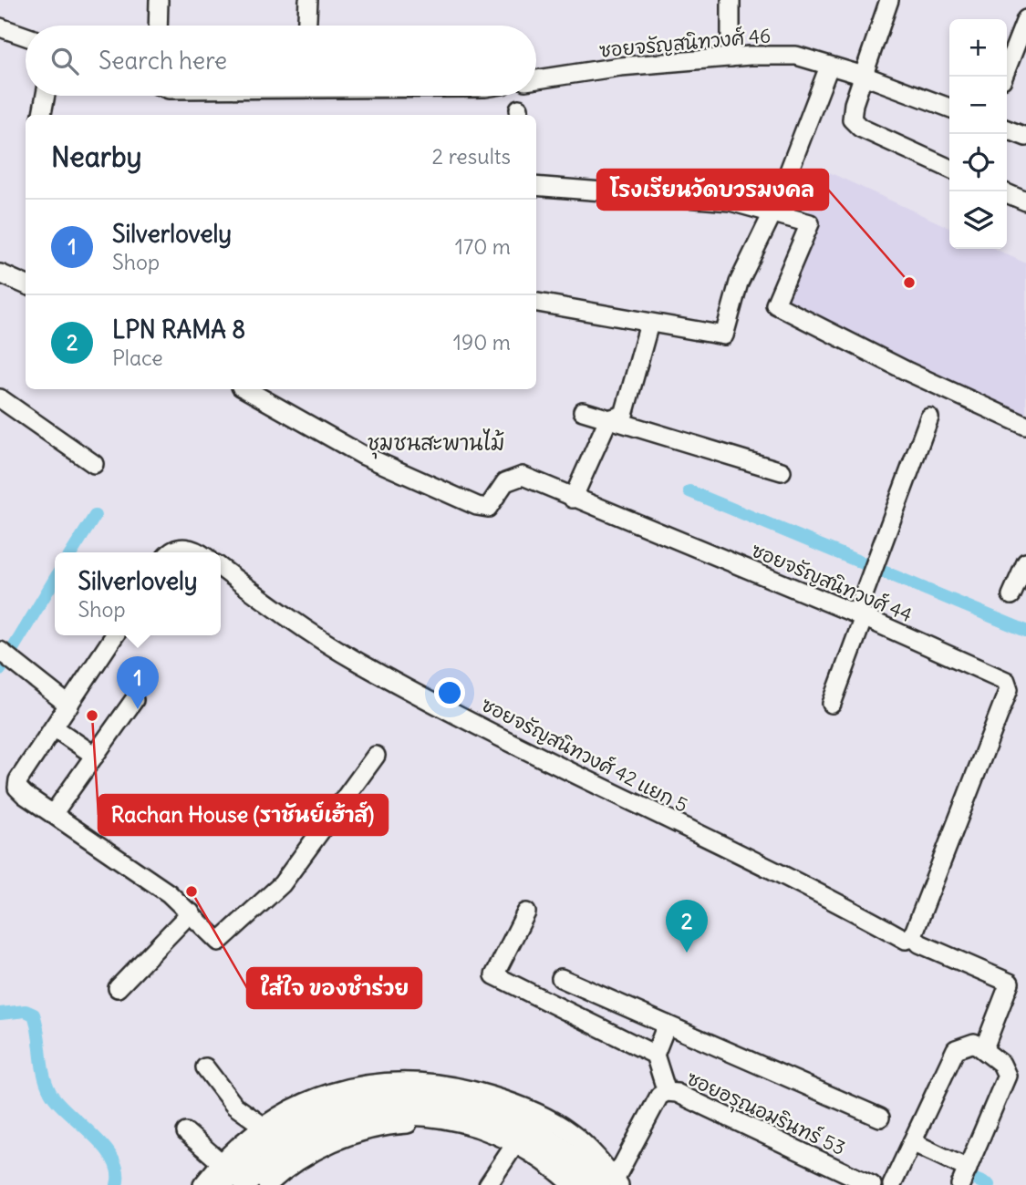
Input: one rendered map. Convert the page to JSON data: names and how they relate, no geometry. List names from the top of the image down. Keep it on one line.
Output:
{"streets":{"street":["ซอยจรัญสนิทวงศ์ 46","ซอยจรัญสนิทวงศ์ 44","ซอยจรัญสนิทวงศ์ 42 แยก 5","ซอยอรุณอมรินทร์ 53"]},"crossings":[["ซอยจรัญสนิทวงศ์ 44","ซอยจรัญสนิทวงศ์ 42 แยก 5"]],"districts":["ชุมชนสะพานไม้"],"places":["โรงเรียนวัดบวรมงคล","Rachan House (ราชันย์เฮ้าส์)","ใส่ใจ ของชำร่วย"],"page":{"map_buttons":["+","−"],"search":"Search here","heading":["Nearby","2 results"],"list":[{"mark":"1","name":"Silverlovely","note":"Shop","value":"170 m"},{"mark":"2","name":"LPN RAMA 8","note":"Place","value":"190 m"}],"popup":["Silverlovely","Shop"],"pins":["1","2"]}}
